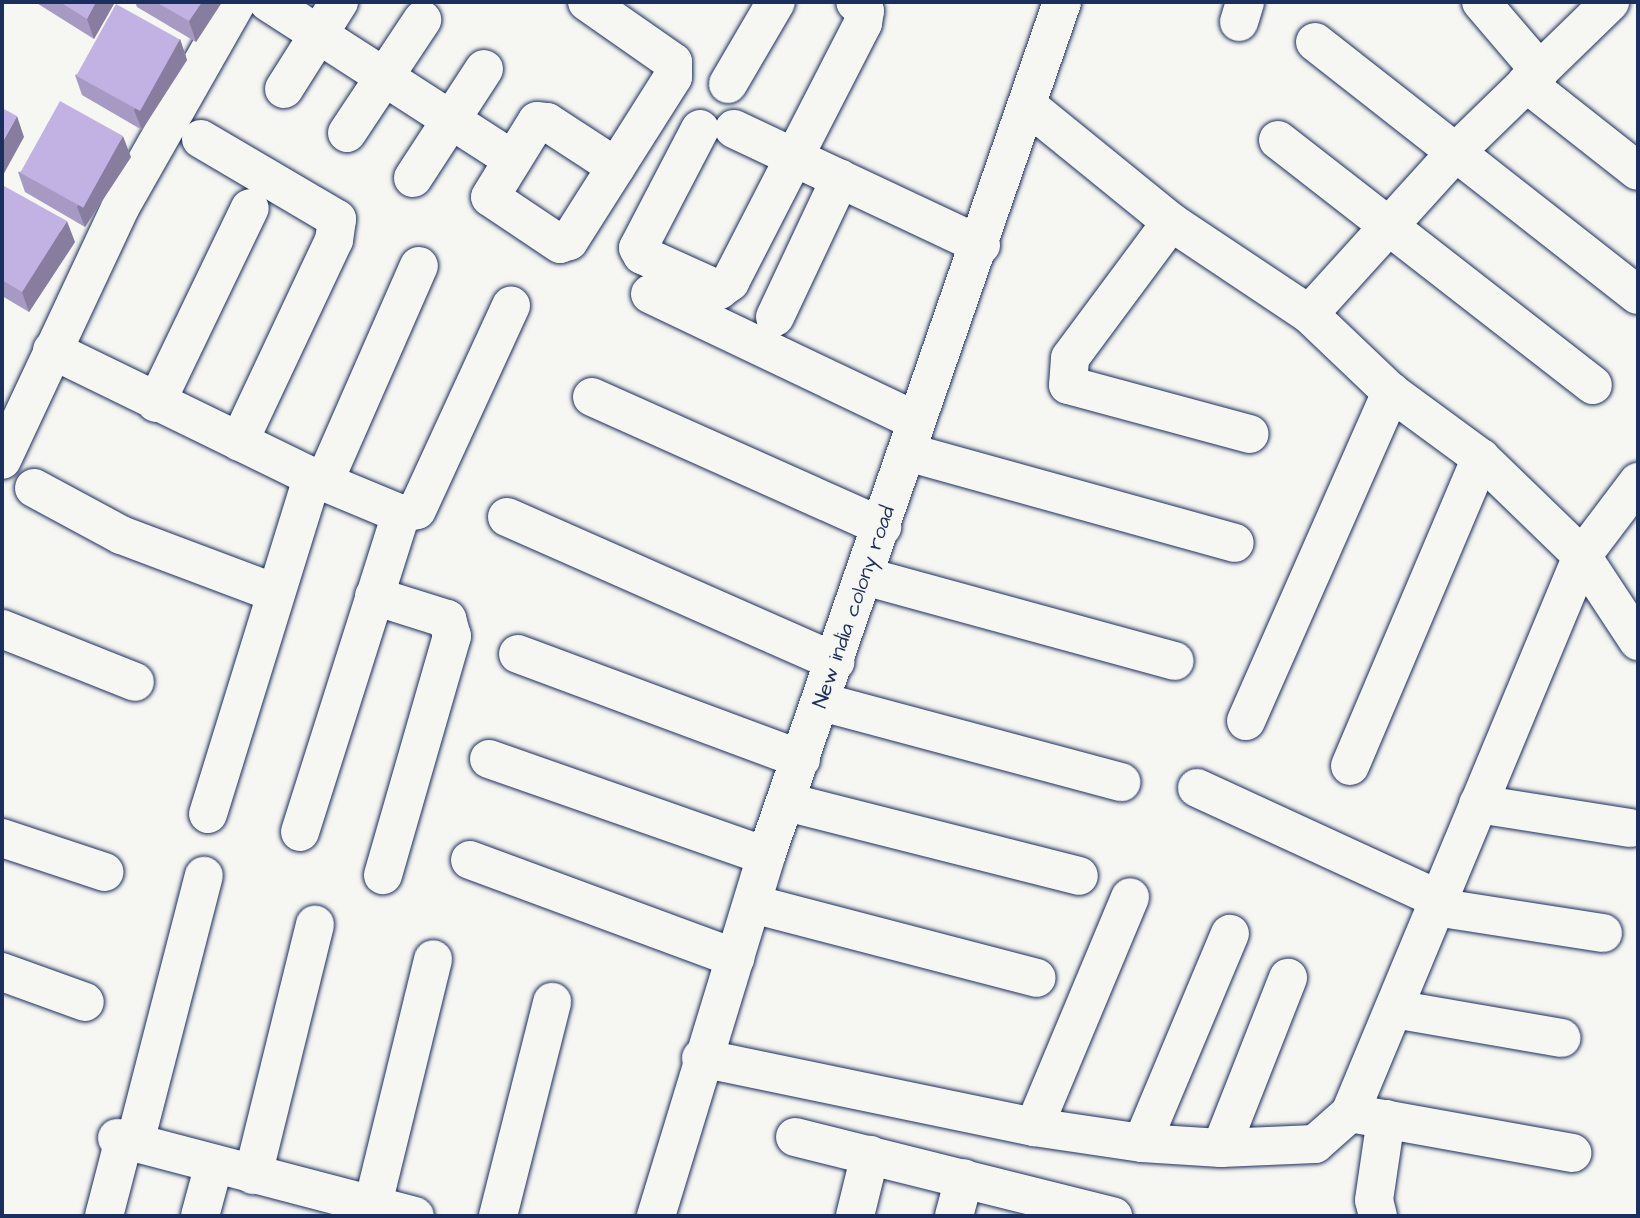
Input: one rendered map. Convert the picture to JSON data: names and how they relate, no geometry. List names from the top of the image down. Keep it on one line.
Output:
{"streets":{"street":["New india colony road"]}}
